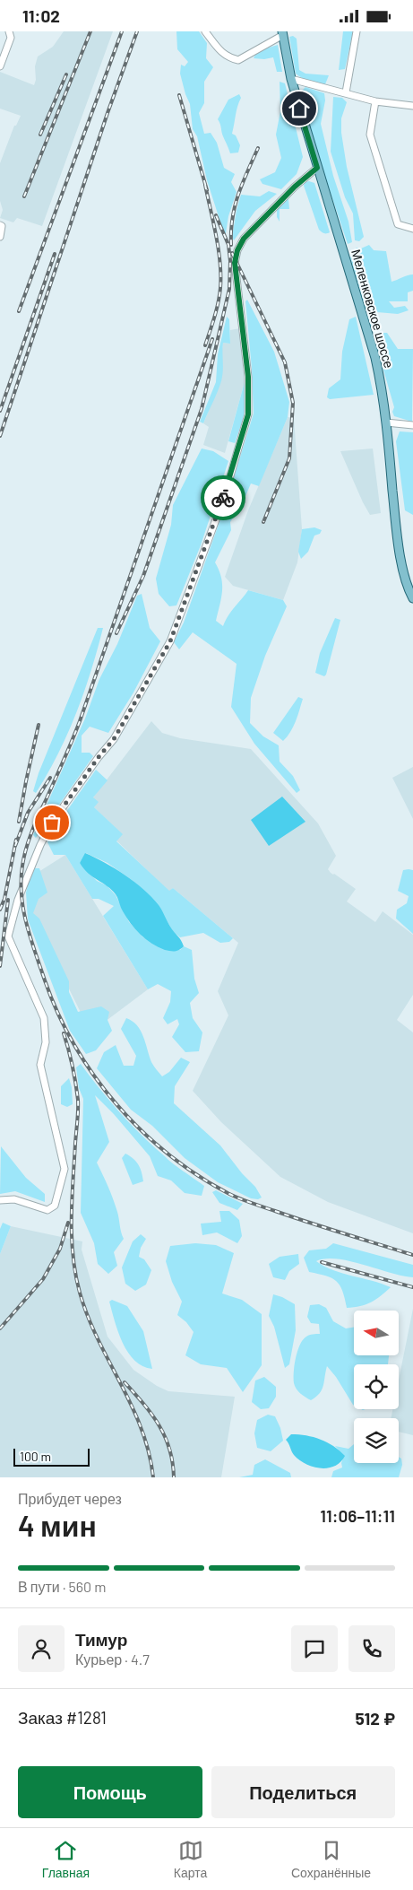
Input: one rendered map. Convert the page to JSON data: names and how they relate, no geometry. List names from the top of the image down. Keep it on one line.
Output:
{"streets":{"main road":["Меленковское шоссе"]},"scale_bar":"100 m","north":"left","page":{"status":"11:02","scale":"100 m","heading":["4 мин","Прибудет через","11:06–11:11"],"panel":["Тимур","Курьер · 4.7","Заказ #1281","512 ₽"],"bar":"В пути · 560 m","buttons":["Помощь","Поделиться"],"tabs":["Главная","Карта","Сохранённые"]}}
